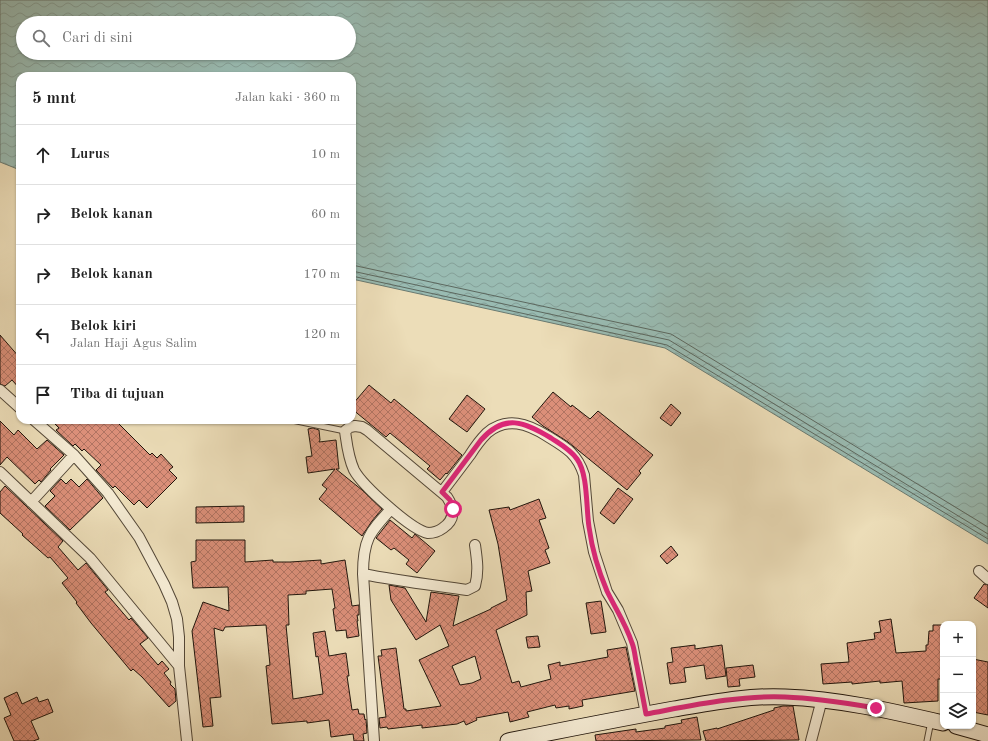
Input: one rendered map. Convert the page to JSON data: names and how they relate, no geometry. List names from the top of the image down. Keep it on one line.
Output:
{"page":{"search":"Cari di sini","heading":["5 mnt","Jalan kaki · 360 m"],"list":[["Lurus","10 m"],["Belok kanan","60 m"],["Belok kanan","170 m"],["Belok kiri","Jalan Haji Agus Salim","120 m"],"Tiba di tujuan"],"map_buttons":["+","−"]}}
